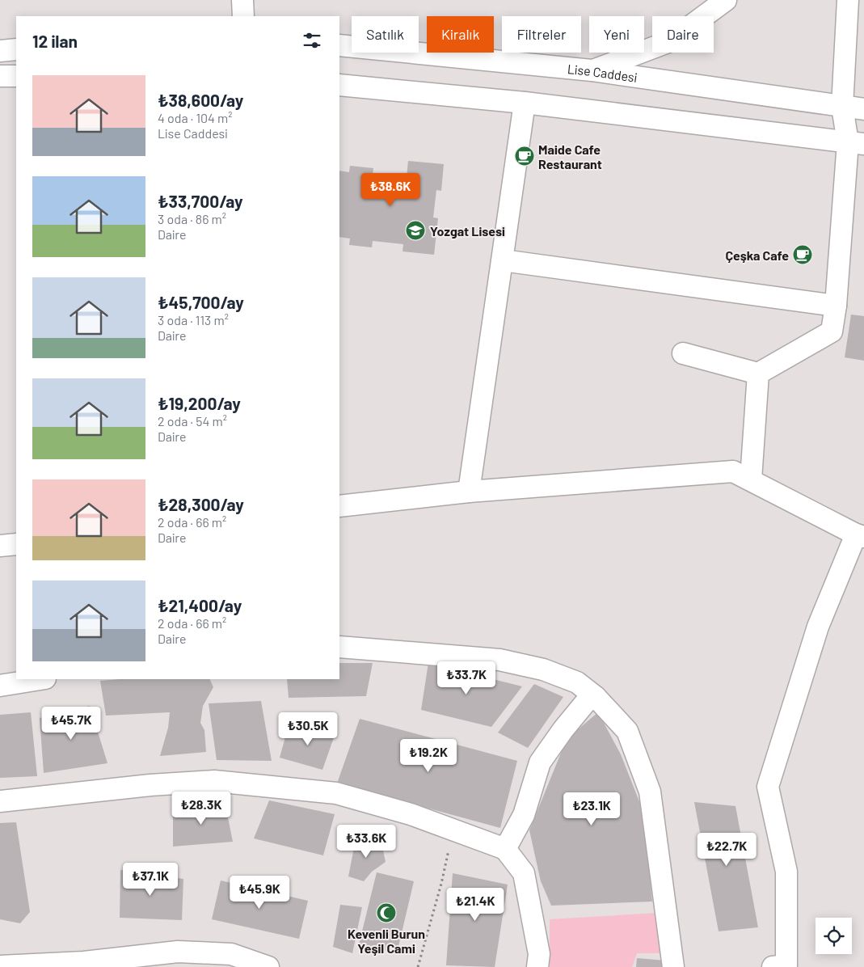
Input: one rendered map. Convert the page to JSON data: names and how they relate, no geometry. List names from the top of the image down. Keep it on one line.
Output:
{"streets":{"street":["Lise Caddesi"]},"places":{"cafe":["Maide Cafe Restaurant","Çeşka Cafe"],"school or university":["Yozgat Lisesi"],"mosque":["Kevenli Burun Yeşil Cami"]},"page":{"chip":["Satılık","Kiralık","Filtreler","Yeni","Daire"],"heading":"12 ilan","list":[{"name":"₺38,600/ay","note":"4 oda · 104 m² · Lise Caddesi"},{"name":"₺33,700/ay","note":"3 oda · 86 m² · Daire"},{"name":"₺45,700/ay","note":"3 oda · 113 m² · Daire"},{"name":"₺19,200/ay","note":"2 oda · 54 m² · Daire"},{"name":"₺28,300/ay","note":"2 oda · 66 m² · Daire"},{"name":"₺21,400/ay","note":"2 oda · 66 m² · Daire"}],"price":["₺38.6K","₺33.7K","₺45.7K","₺30.5K","₺19.2K","₺28.3K","₺23.1K","₺33.6K","₺22.7K","₺37.1K","₺45.9K","₺21.4K"]}}
